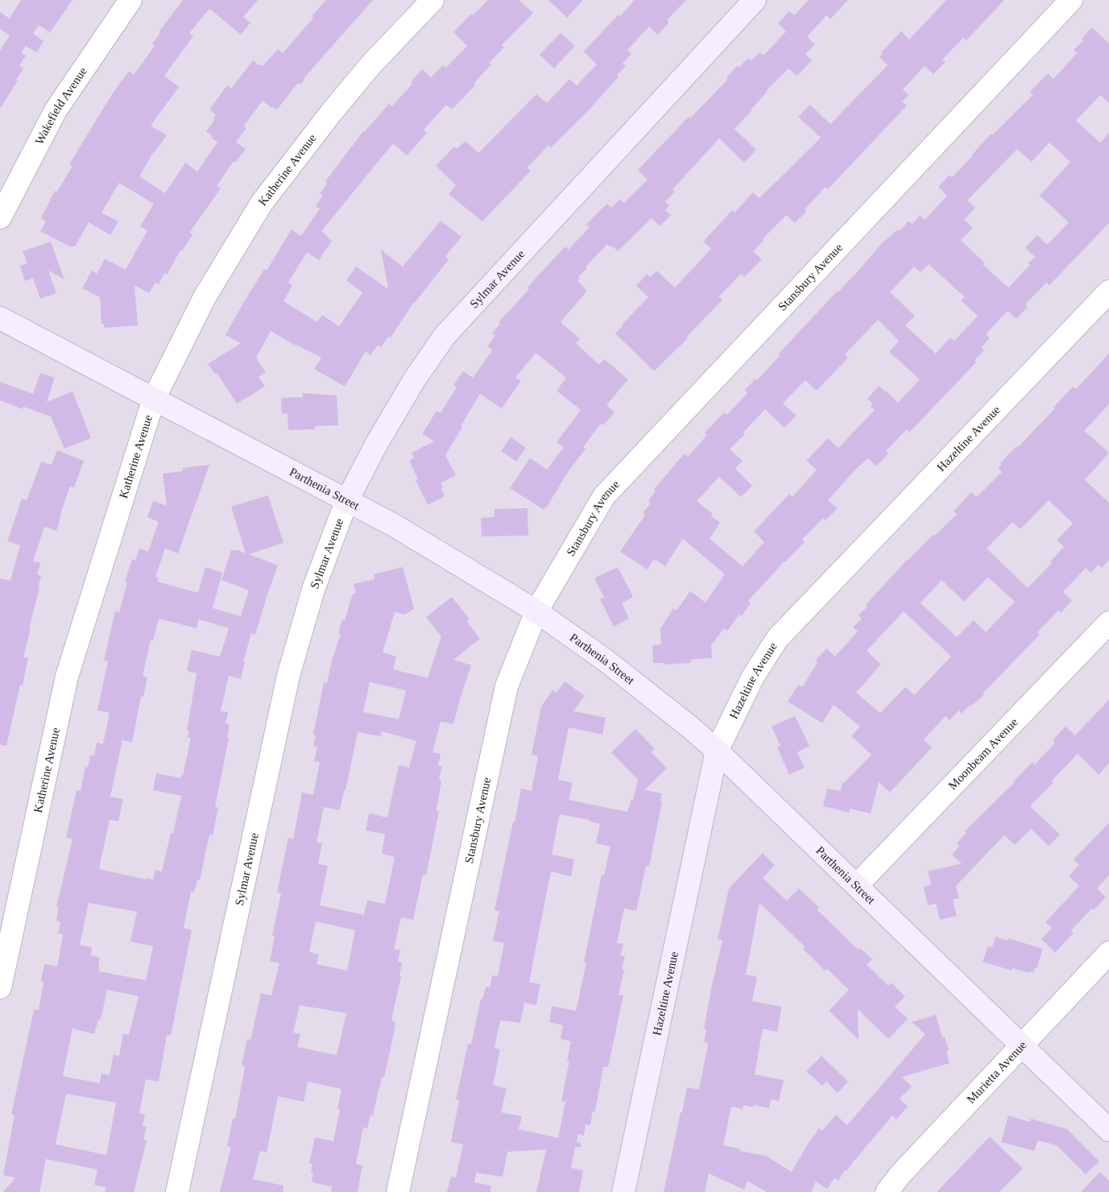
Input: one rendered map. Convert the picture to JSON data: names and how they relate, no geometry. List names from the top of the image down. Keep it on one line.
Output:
{"streets":{"street":["Wakefield Avenue","Katherine Avenue","Stansbury Avenue","Sylmar Avenue","Hazeltine Avenue","Parthenia Street","Moonbeam Avenue","Murietta Avenue"]},"crossings":[["Katherine Avenue","Parthenia Street"],["Stansbury Avenue","Parthenia Street"],["Sylmar Avenue","Parthenia Street"],["Hazeltine Avenue","Parthenia Street"],["Parthenia Street","Moonbeam Avenue"],["Parthenia Street","Murietta Avenue"]]}
